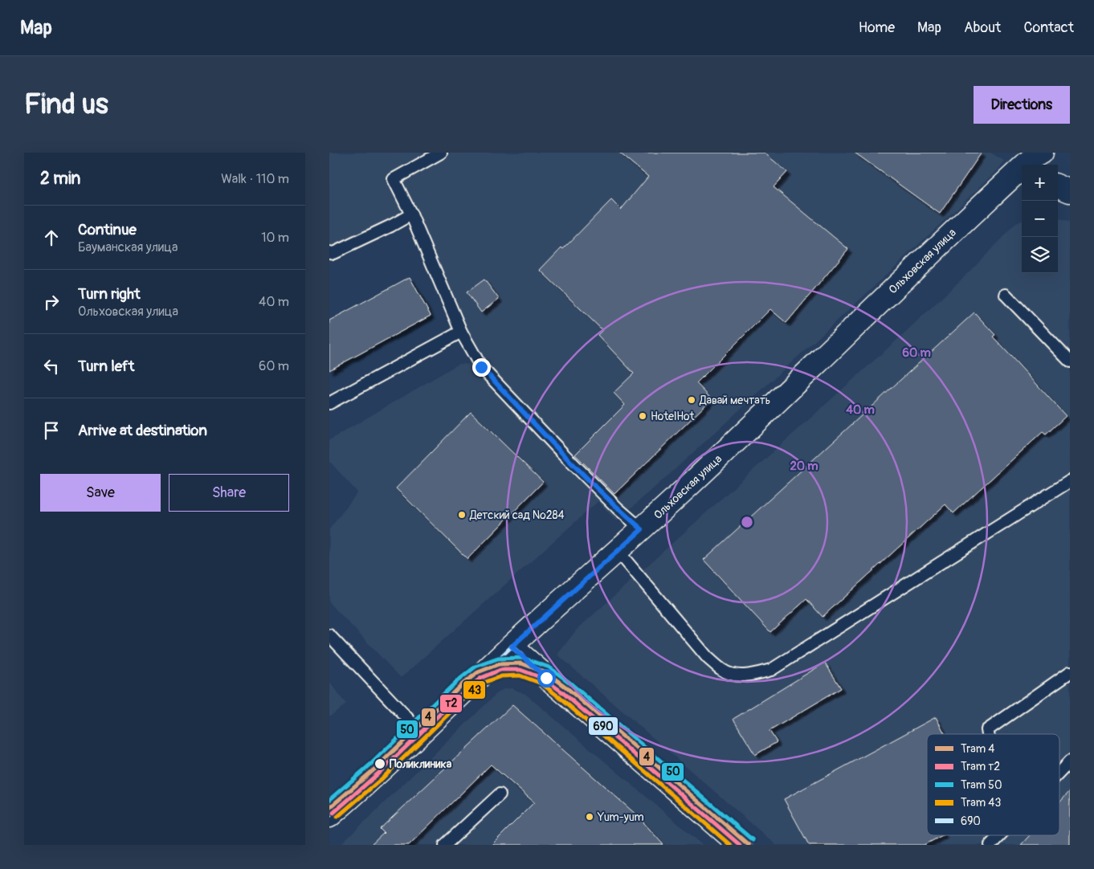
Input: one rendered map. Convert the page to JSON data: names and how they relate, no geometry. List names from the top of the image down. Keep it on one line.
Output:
{"streets":{"street":["Ольховская улица"]},"places":["Давай мечтать","HotelHot","Детский сад №284","Поликлиника","Yum-yum"],"lines":["transit line 690","tram line 50","tram line 4","tram line т2","tram line 43"],"legend":["Tram 4","Tram т2","Tram 50","Tram 43","690"],"page":{"header":"Map","nav":["Home","Map","About","Contact"],"buttons":["Directions",["Save","Share"]],"title":"Find us","heading":["2 min","Walk · 110 m"],"map_buttons":["+","−"],"list":[["Continue","Бауманская улица","10 m"],["Turn right","Ольховская улица","40 m"],["Turn left","60 m"],"Arrive at destination"]},"rings":["60 m","40 m","20 m"]}
